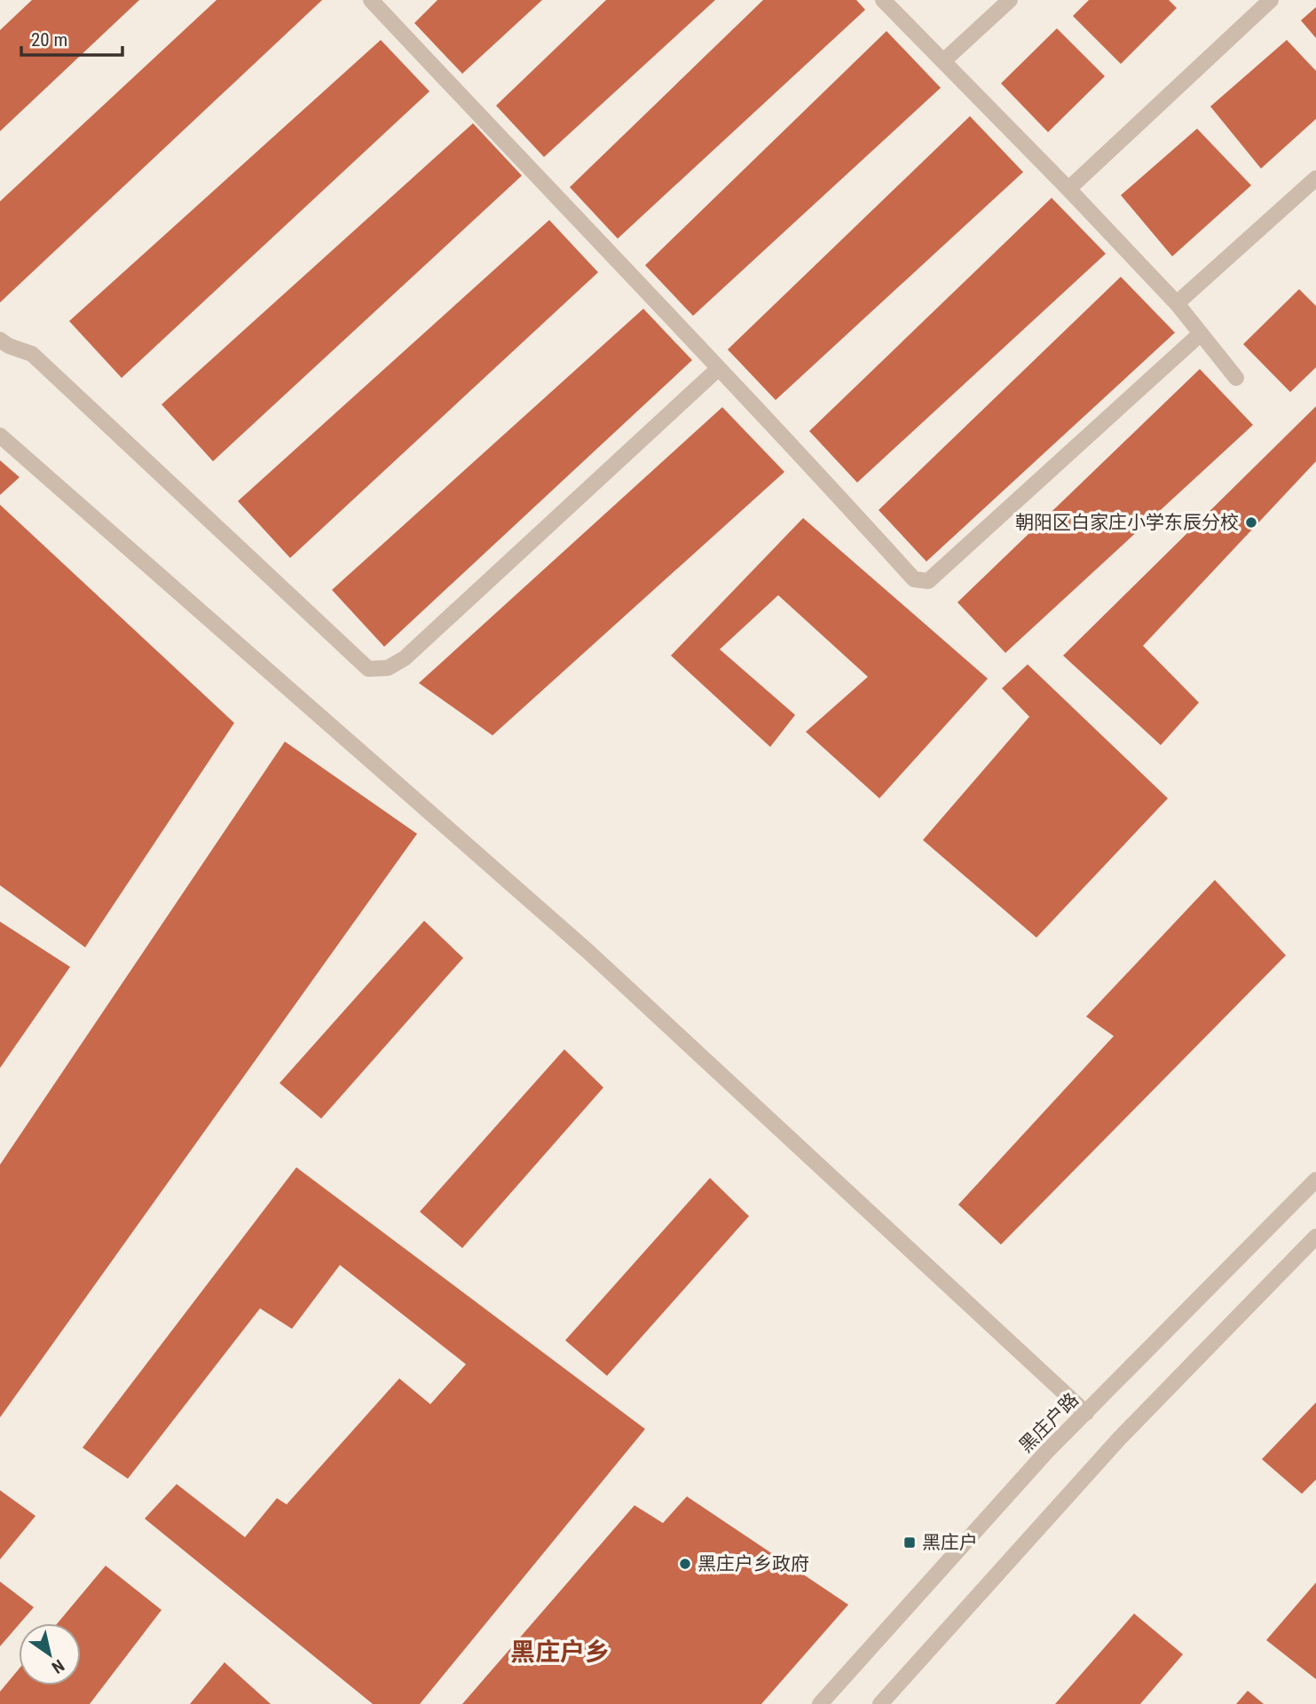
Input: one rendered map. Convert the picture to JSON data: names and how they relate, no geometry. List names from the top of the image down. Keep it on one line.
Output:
{"streets":{"street":["黑庄户路"]},"districts":["黑庄户乡"],"places":{"other":["朝阳区白家庄小学东辰分校","黑庄户乡政府"],"transit":["黑庄户"]},"scale_bar":"20 m","north":"bottom right"}
